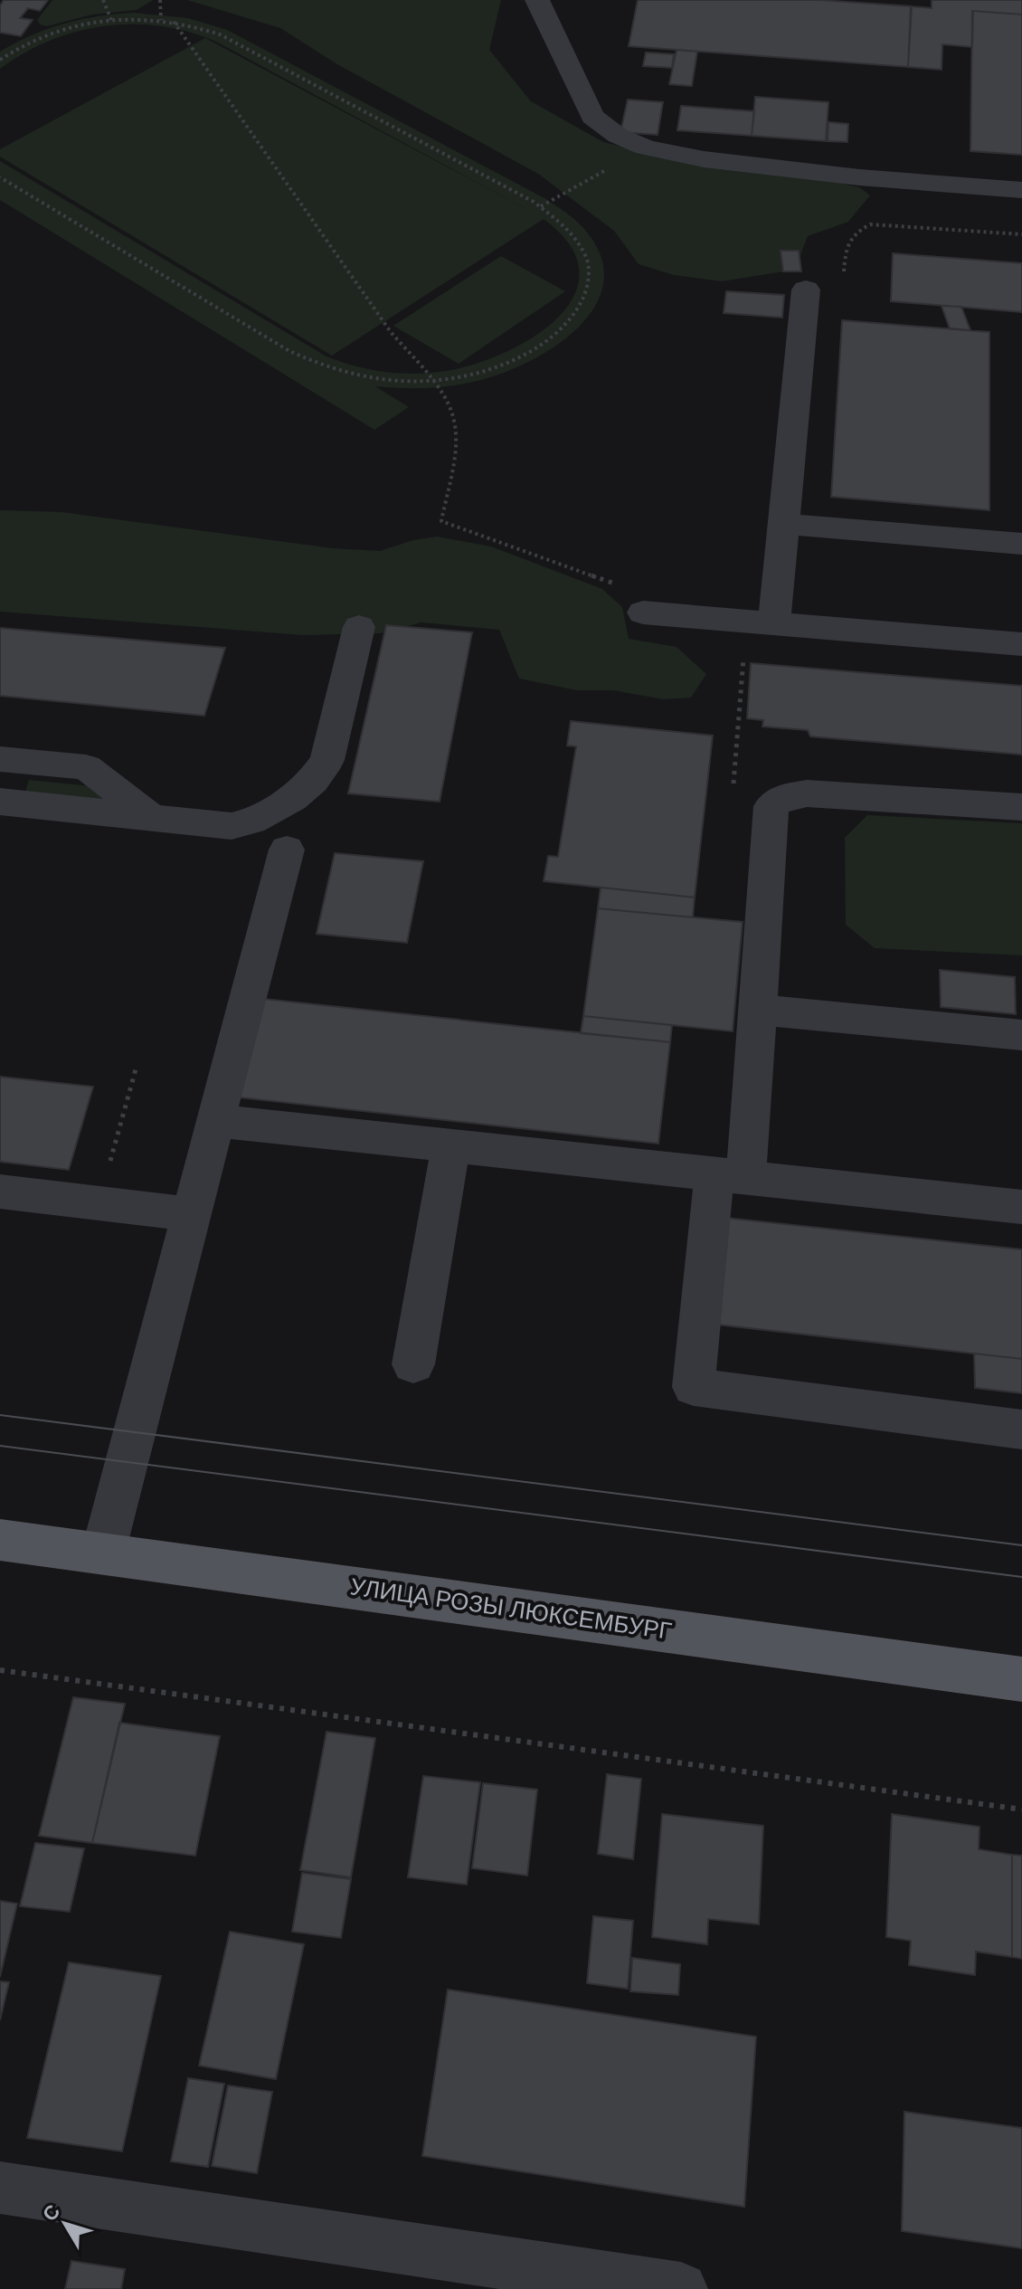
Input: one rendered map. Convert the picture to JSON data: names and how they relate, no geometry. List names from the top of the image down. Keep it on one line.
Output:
{"streets":{"main road":["УЛИЦА РОЗЫ ЛЮКСЕМБУРГ"]},"north":"top left"}
